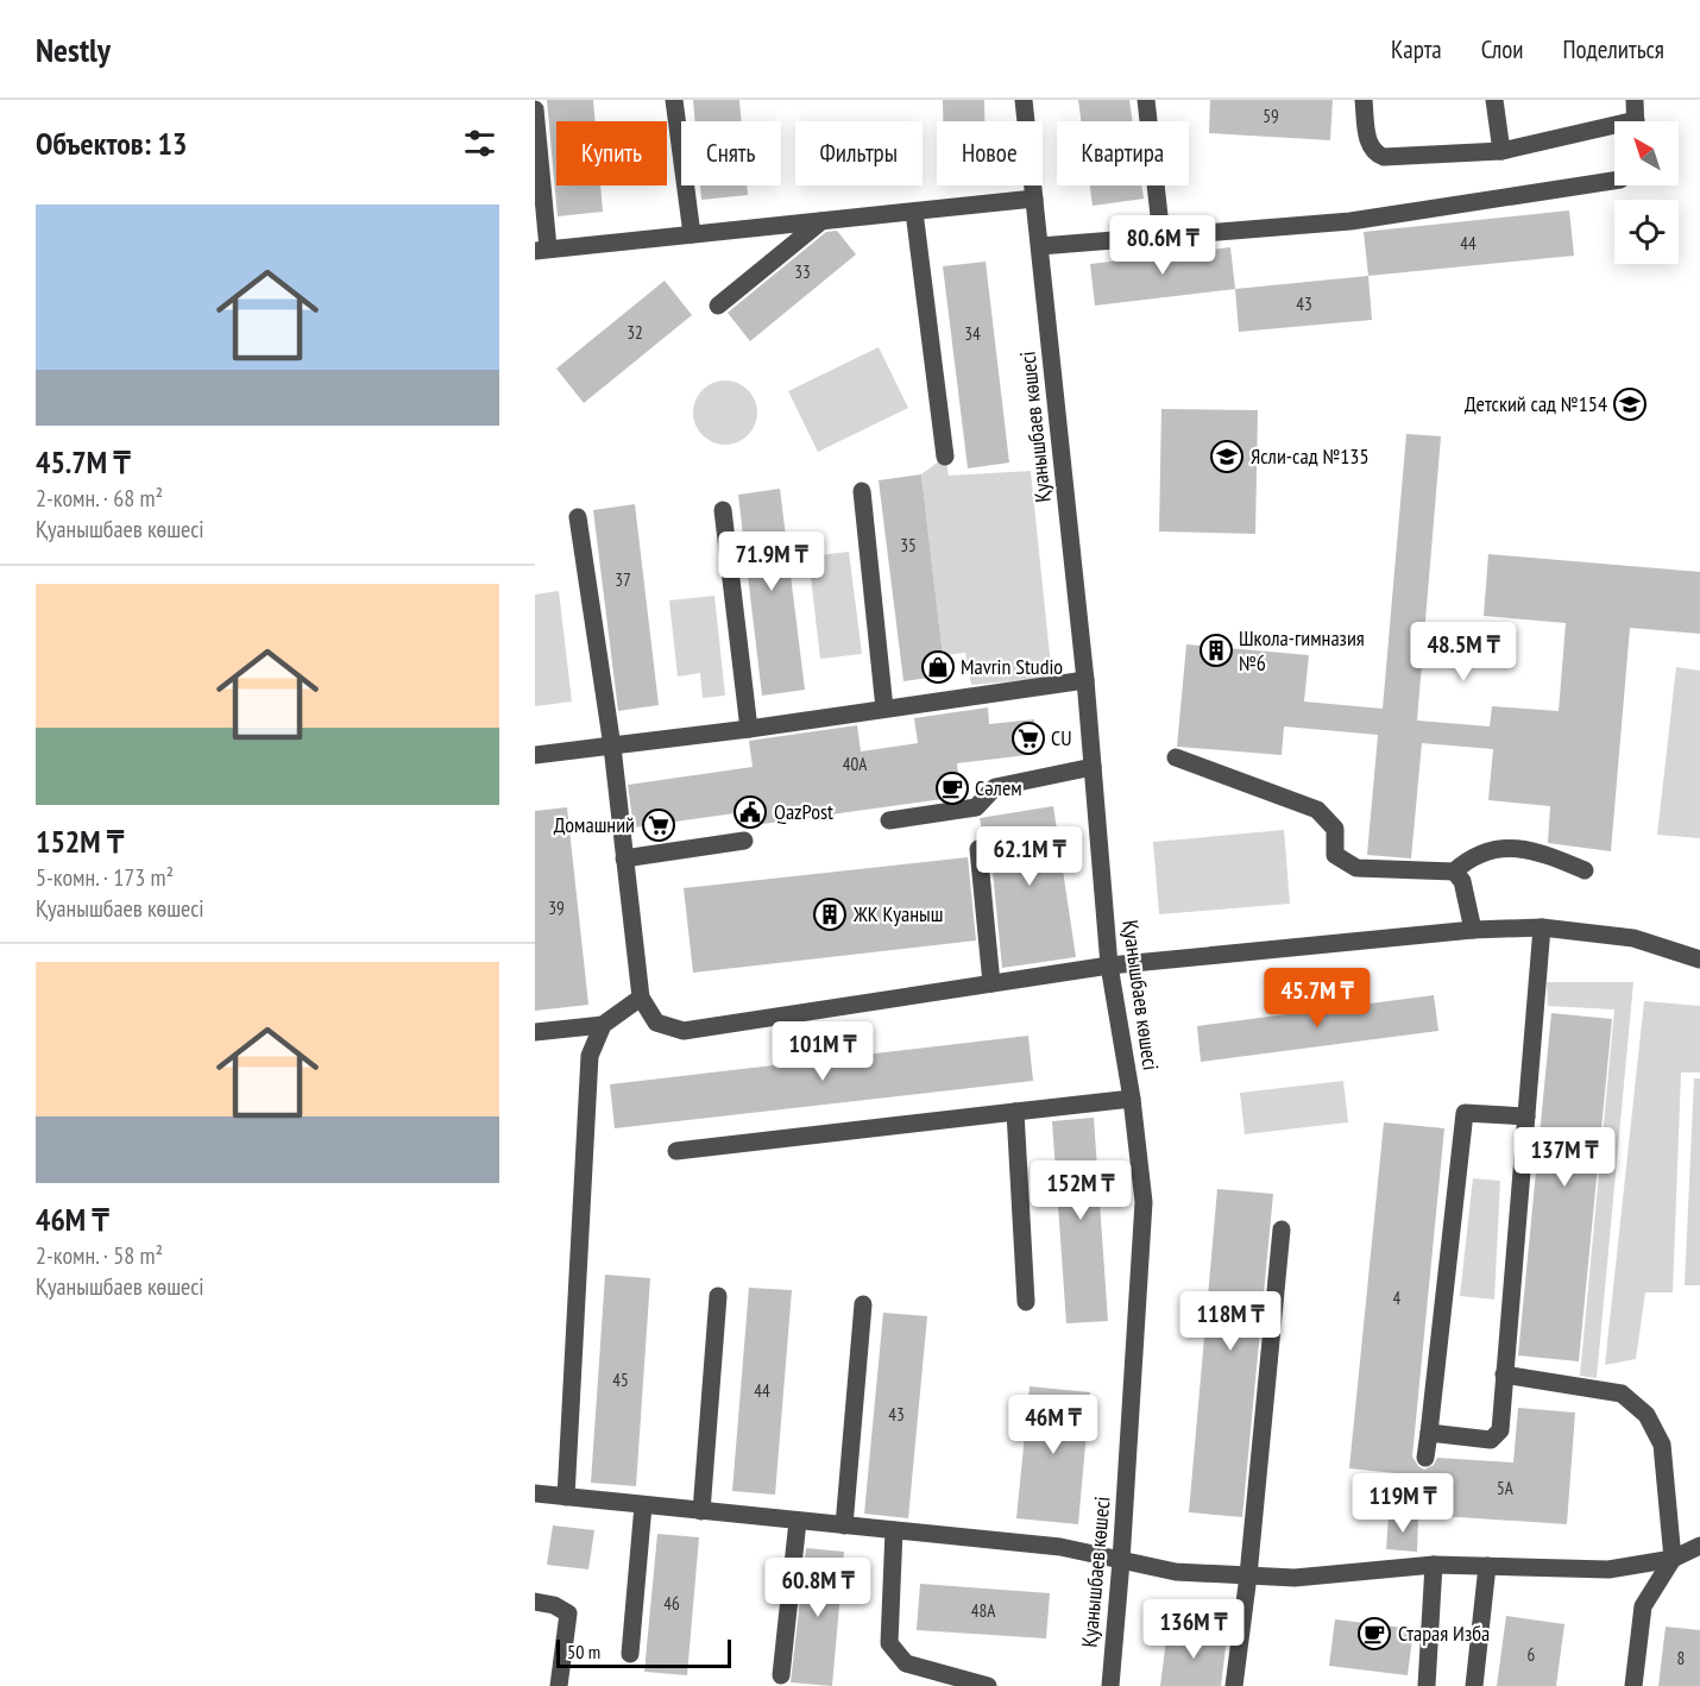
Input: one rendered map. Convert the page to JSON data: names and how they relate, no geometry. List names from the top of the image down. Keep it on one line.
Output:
{"streets":{"street":["Қуанышбаев көшесі"]},"places":{"school or university":["Детский сад №154","Ясли-сад №135"],"building":["Школа-гимназия №6","ЖК Куаныш"],"shop":["Mavrin Studio"],"supermarket":["CU","Домашний"],"cafe":["Cәлем","Старая Изба"],"public building":["QazPost"]},"house_numbers":["59","44","33","43","32","34","35","37","40А","39","4","45","44","43","5А","46","48А","6","8"],"scale_bar":"50 m","north":"top left","page":{"header":"Nestly","nav":["Карта","Слои","Поделиться"],"heading":"Объектов: 13","chip":["Купить","Снять","Фильтры","Новое","Квартира"],"list":[{"name":"45.7M ₸","note":"2-комн. · 68 m² · Қуанышбаев көшесі"},{"name":"152M ₸","note":"5-комн. · 173 m² · Қуанышбаев көшесі"},{"name":"46M ₸","note":"2-комн. · 58 m² · Қуанышбаев көшесі"}],"price":["80.6M ₸","71.9M ₸","48.5M ₸","62.1M ₸","45.7M ₸","101M ₸","137M ₸","152M ₸","118M ₸","46M ₸","119M ₸","60.8M ₸","136M ₸"],"scale":"50 m"}}
